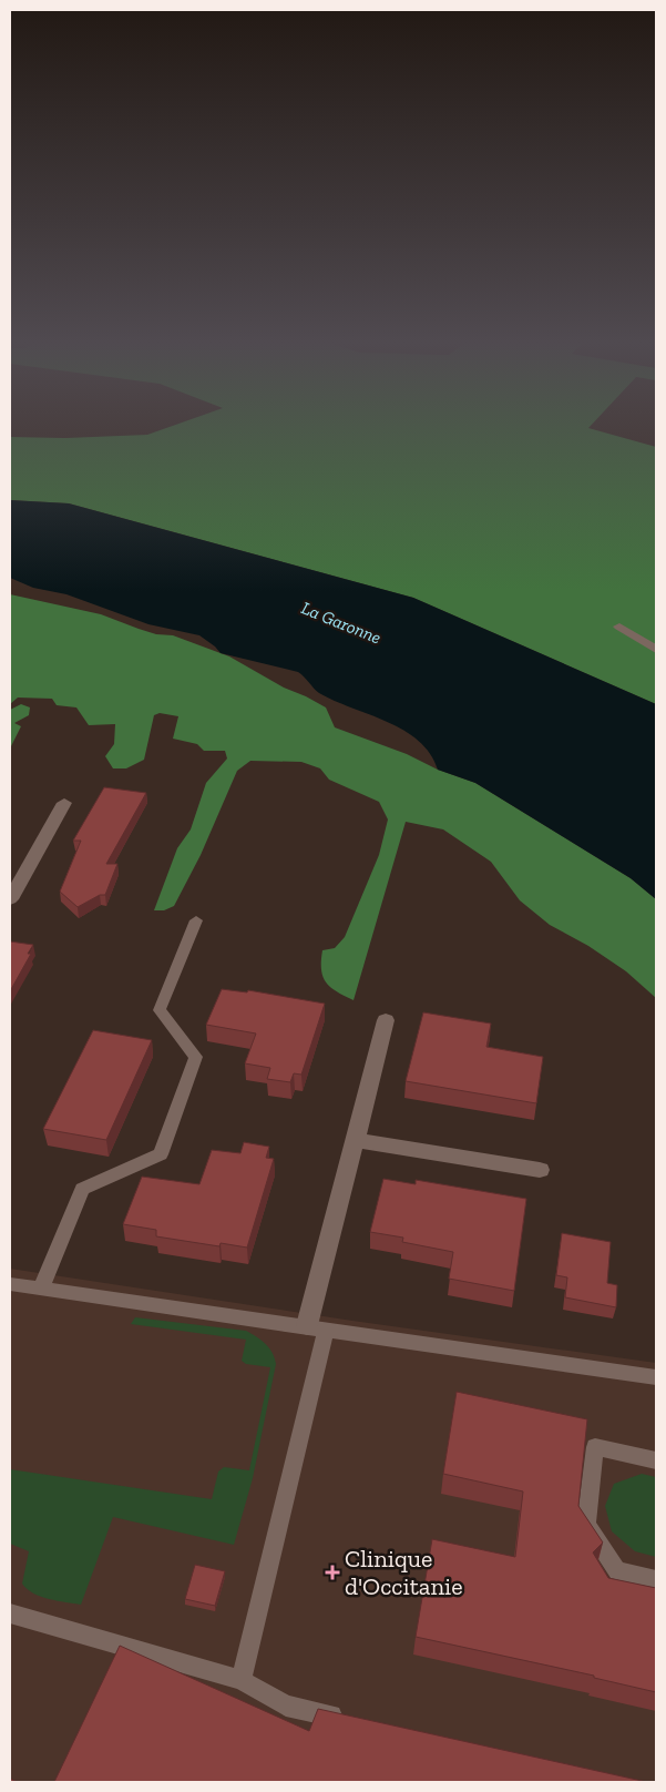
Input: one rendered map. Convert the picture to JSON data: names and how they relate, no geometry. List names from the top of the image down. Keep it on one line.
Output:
{"water":["La Garonne"],"places":{"health":["Clinique d'Occitanie"]}}
